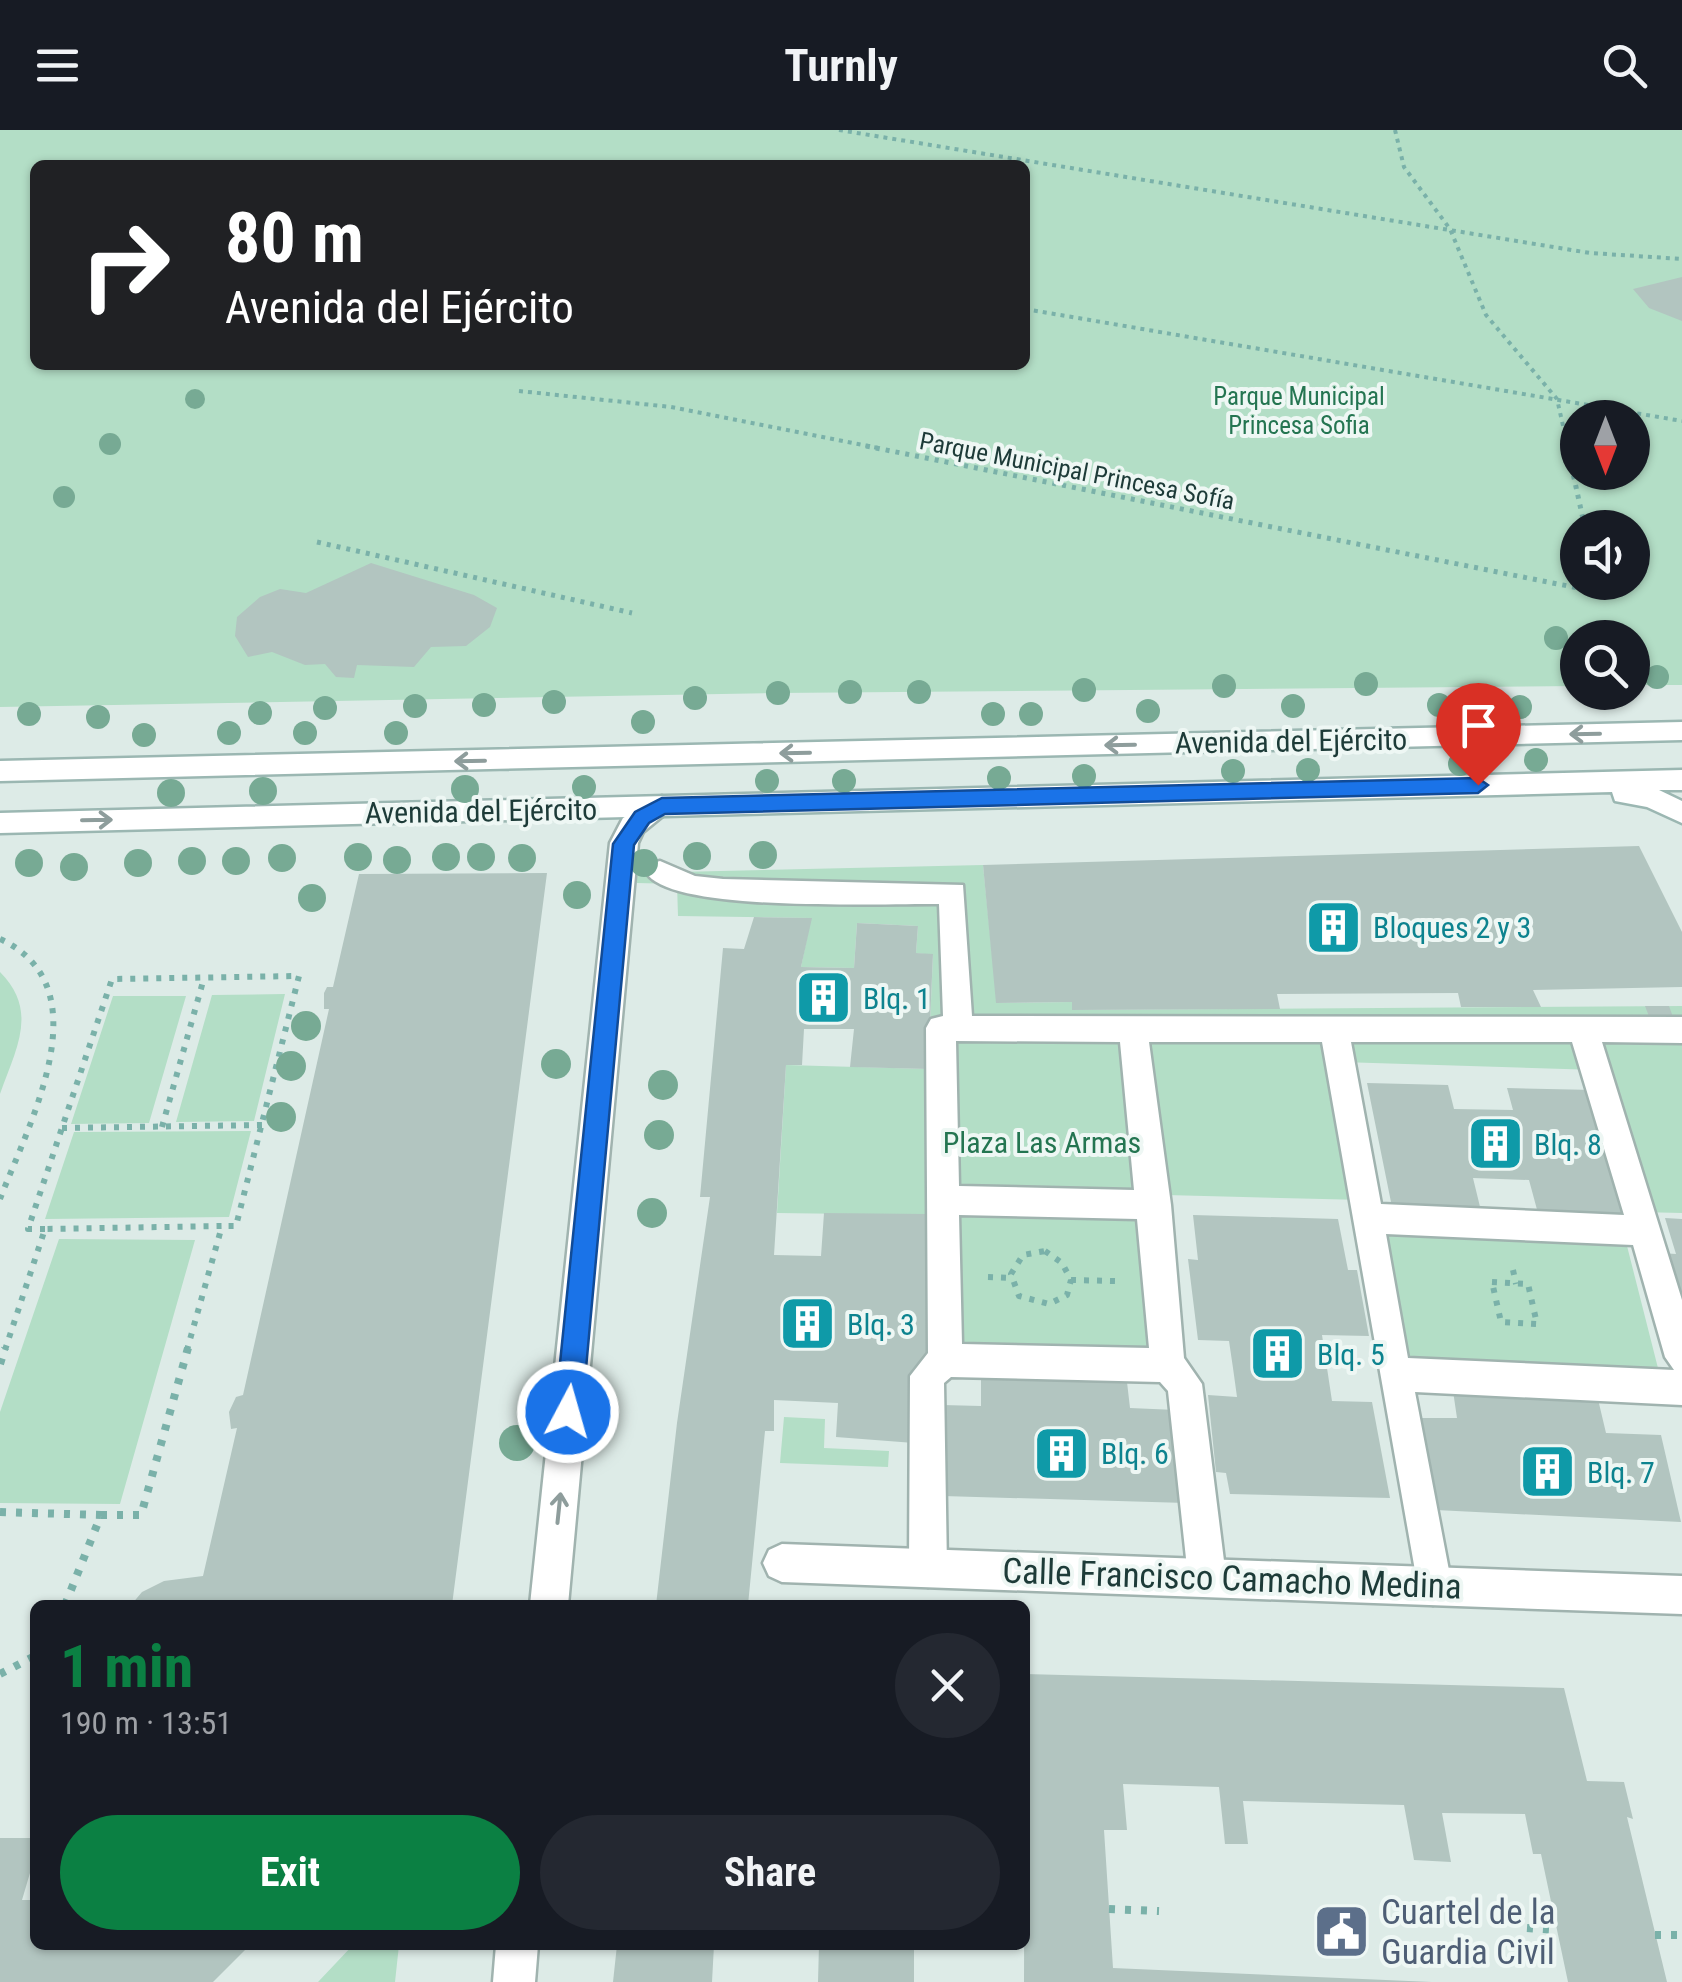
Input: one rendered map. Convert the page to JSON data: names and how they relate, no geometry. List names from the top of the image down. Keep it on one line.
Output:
{"streets":{"street":["Avenida del Ejército","Calle Francisco Camacho Medina"],"path":["Parque Municipal Princesa Sofía"]},"parks":["Parque Municipal Princesa Sofia","Plaza Las Armas"],"places":{"building":["Bloques 2 y 3","Blq. 1","Blq. 8","Blq. 3","Blq. 5","Blq. 6","Blq. 7"],"public building":["Cuartel de la Guardia Civil"]},"north":"bottom","page":{"header":"Turnly","turn":["80 m","Avenida del Ejército"],"heading":["1 min","190 m · 13:51"],"buttons":["Exit","Share"]}}
